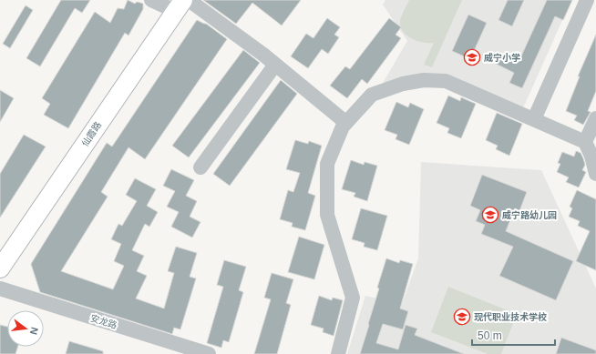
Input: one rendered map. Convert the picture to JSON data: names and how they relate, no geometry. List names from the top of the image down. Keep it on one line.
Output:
{"streets":{"main road":["仙霞路"],"street":["安龙路"]},"places":{"school or university":["威宁小学","威宁路幼儿园","现代职业技术学校"]},"scale_bar":"50 m","north":"right"}
